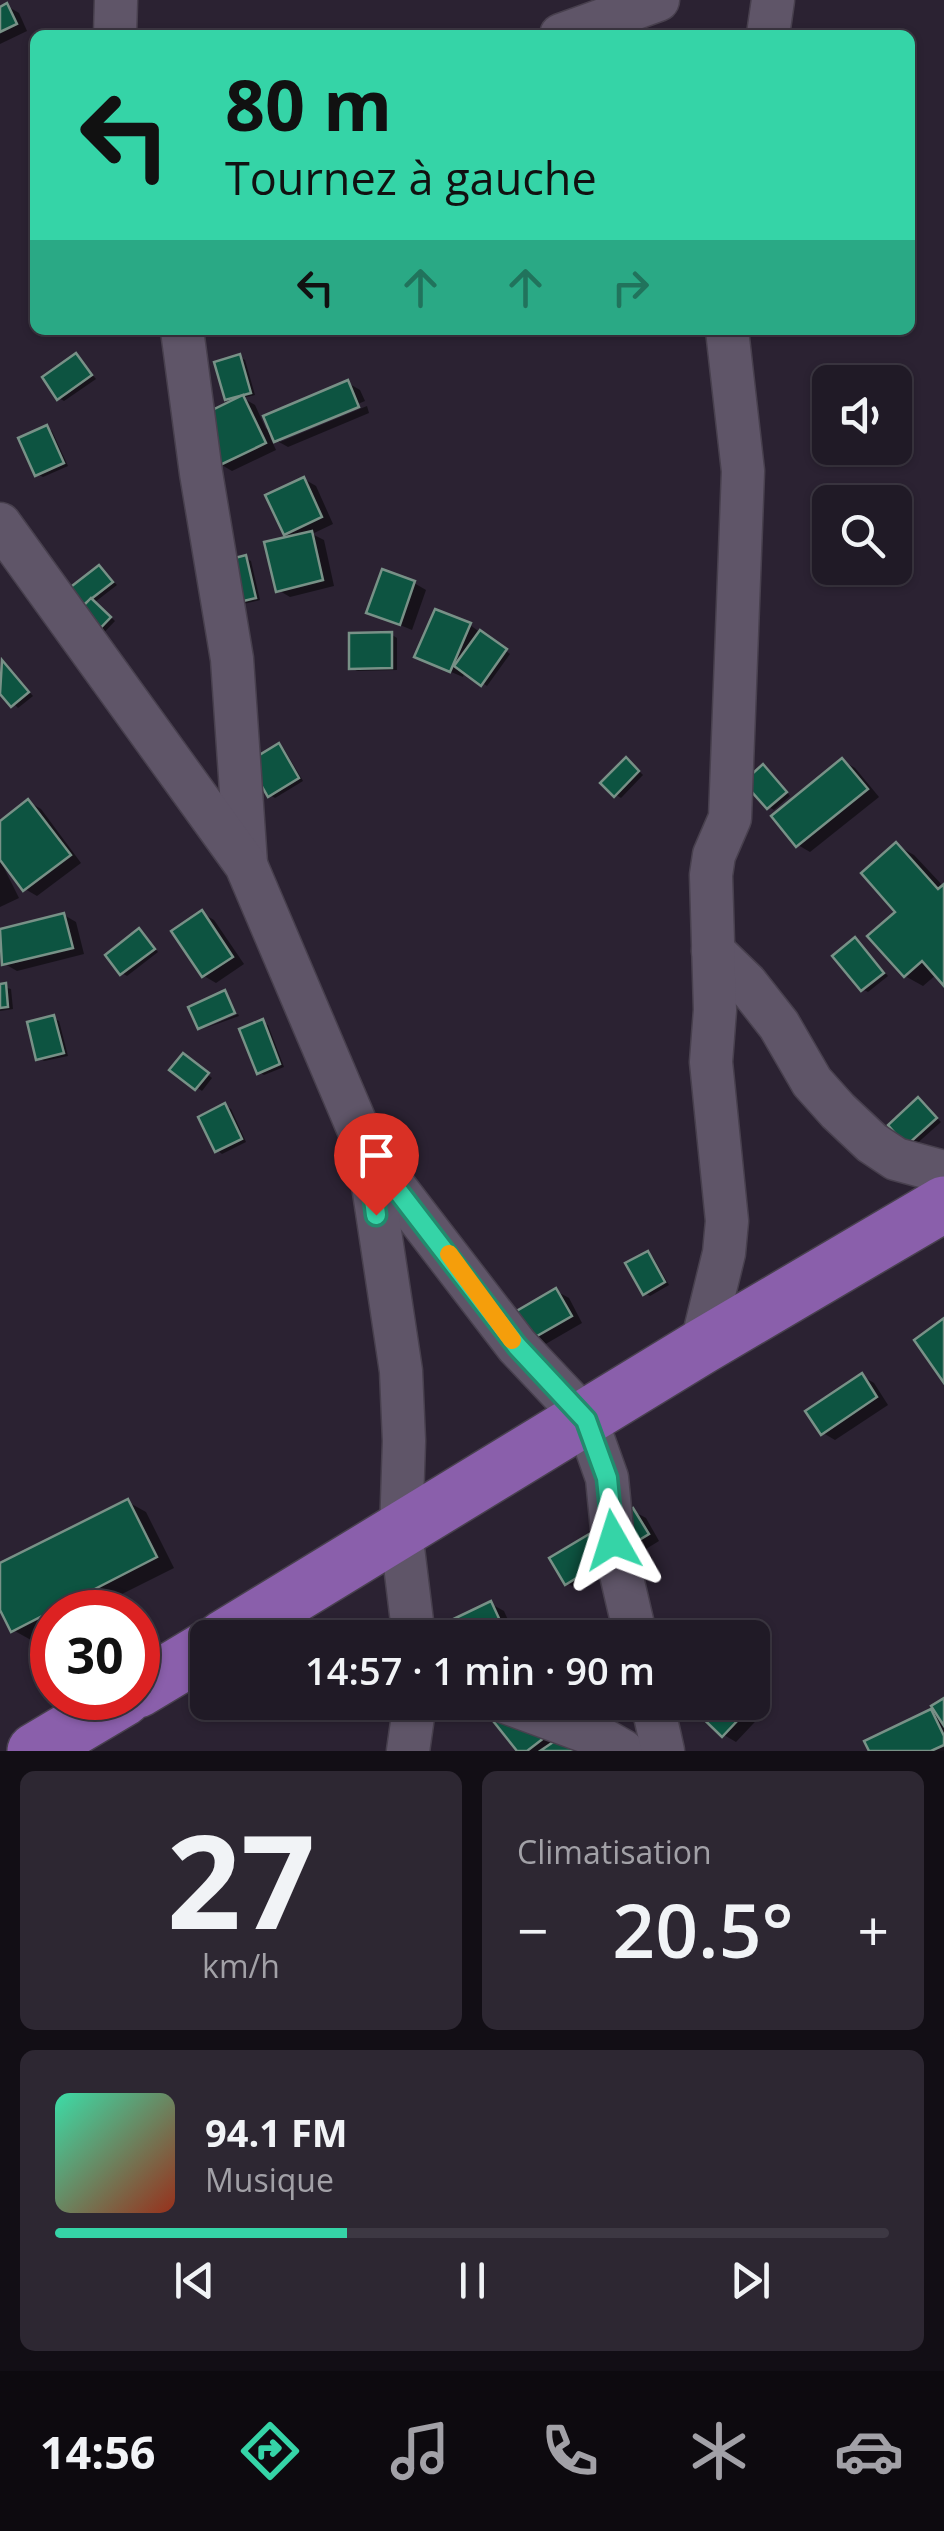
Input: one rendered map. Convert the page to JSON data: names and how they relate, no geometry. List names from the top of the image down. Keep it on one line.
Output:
{"page":{"turn":["80 m","Tournez à gauche"],"limit":"30","trip":"14:57 · 1 min · 90 m","tile":[["27","km/h"],"Climatisation"],"heat":["−","20.5°","+"],"song":["94.1 FM","Musique"],"tabs":"14:56"}}
